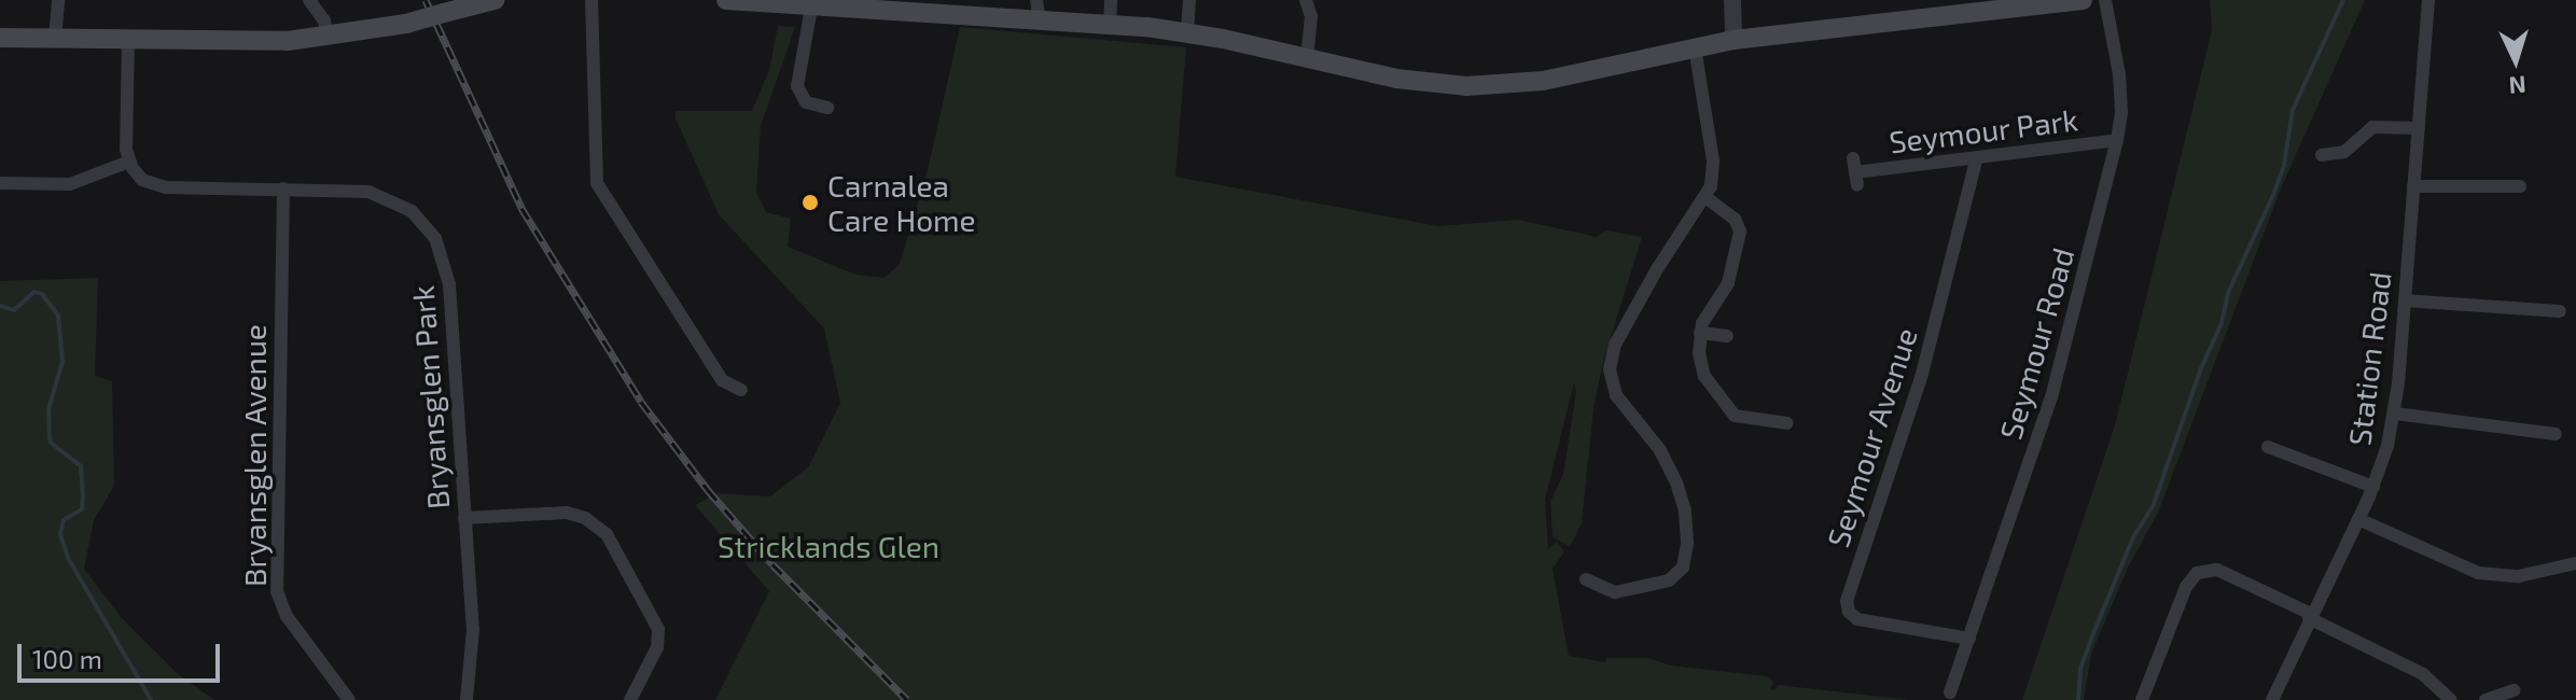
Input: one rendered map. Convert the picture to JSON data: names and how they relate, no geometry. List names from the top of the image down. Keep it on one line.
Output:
{"streets":{"street":["Seymour Park","Seymour Road","Station Road","Bryansglen Park","Seymour Avenue","Bryansglen Avenue"]},"crossings":[["Seymour Park","Seymour Road"],["Seymour Park","Seymour Avenue"],["Seymour Road","Seymour Avenue"],["Bryansglen Park","Bryansglen Avenue"]],"parks":["Stricklands Glen"],"places":["Carnalea Care Home"],"scale_bar":"100 m","north":"bottom"}
